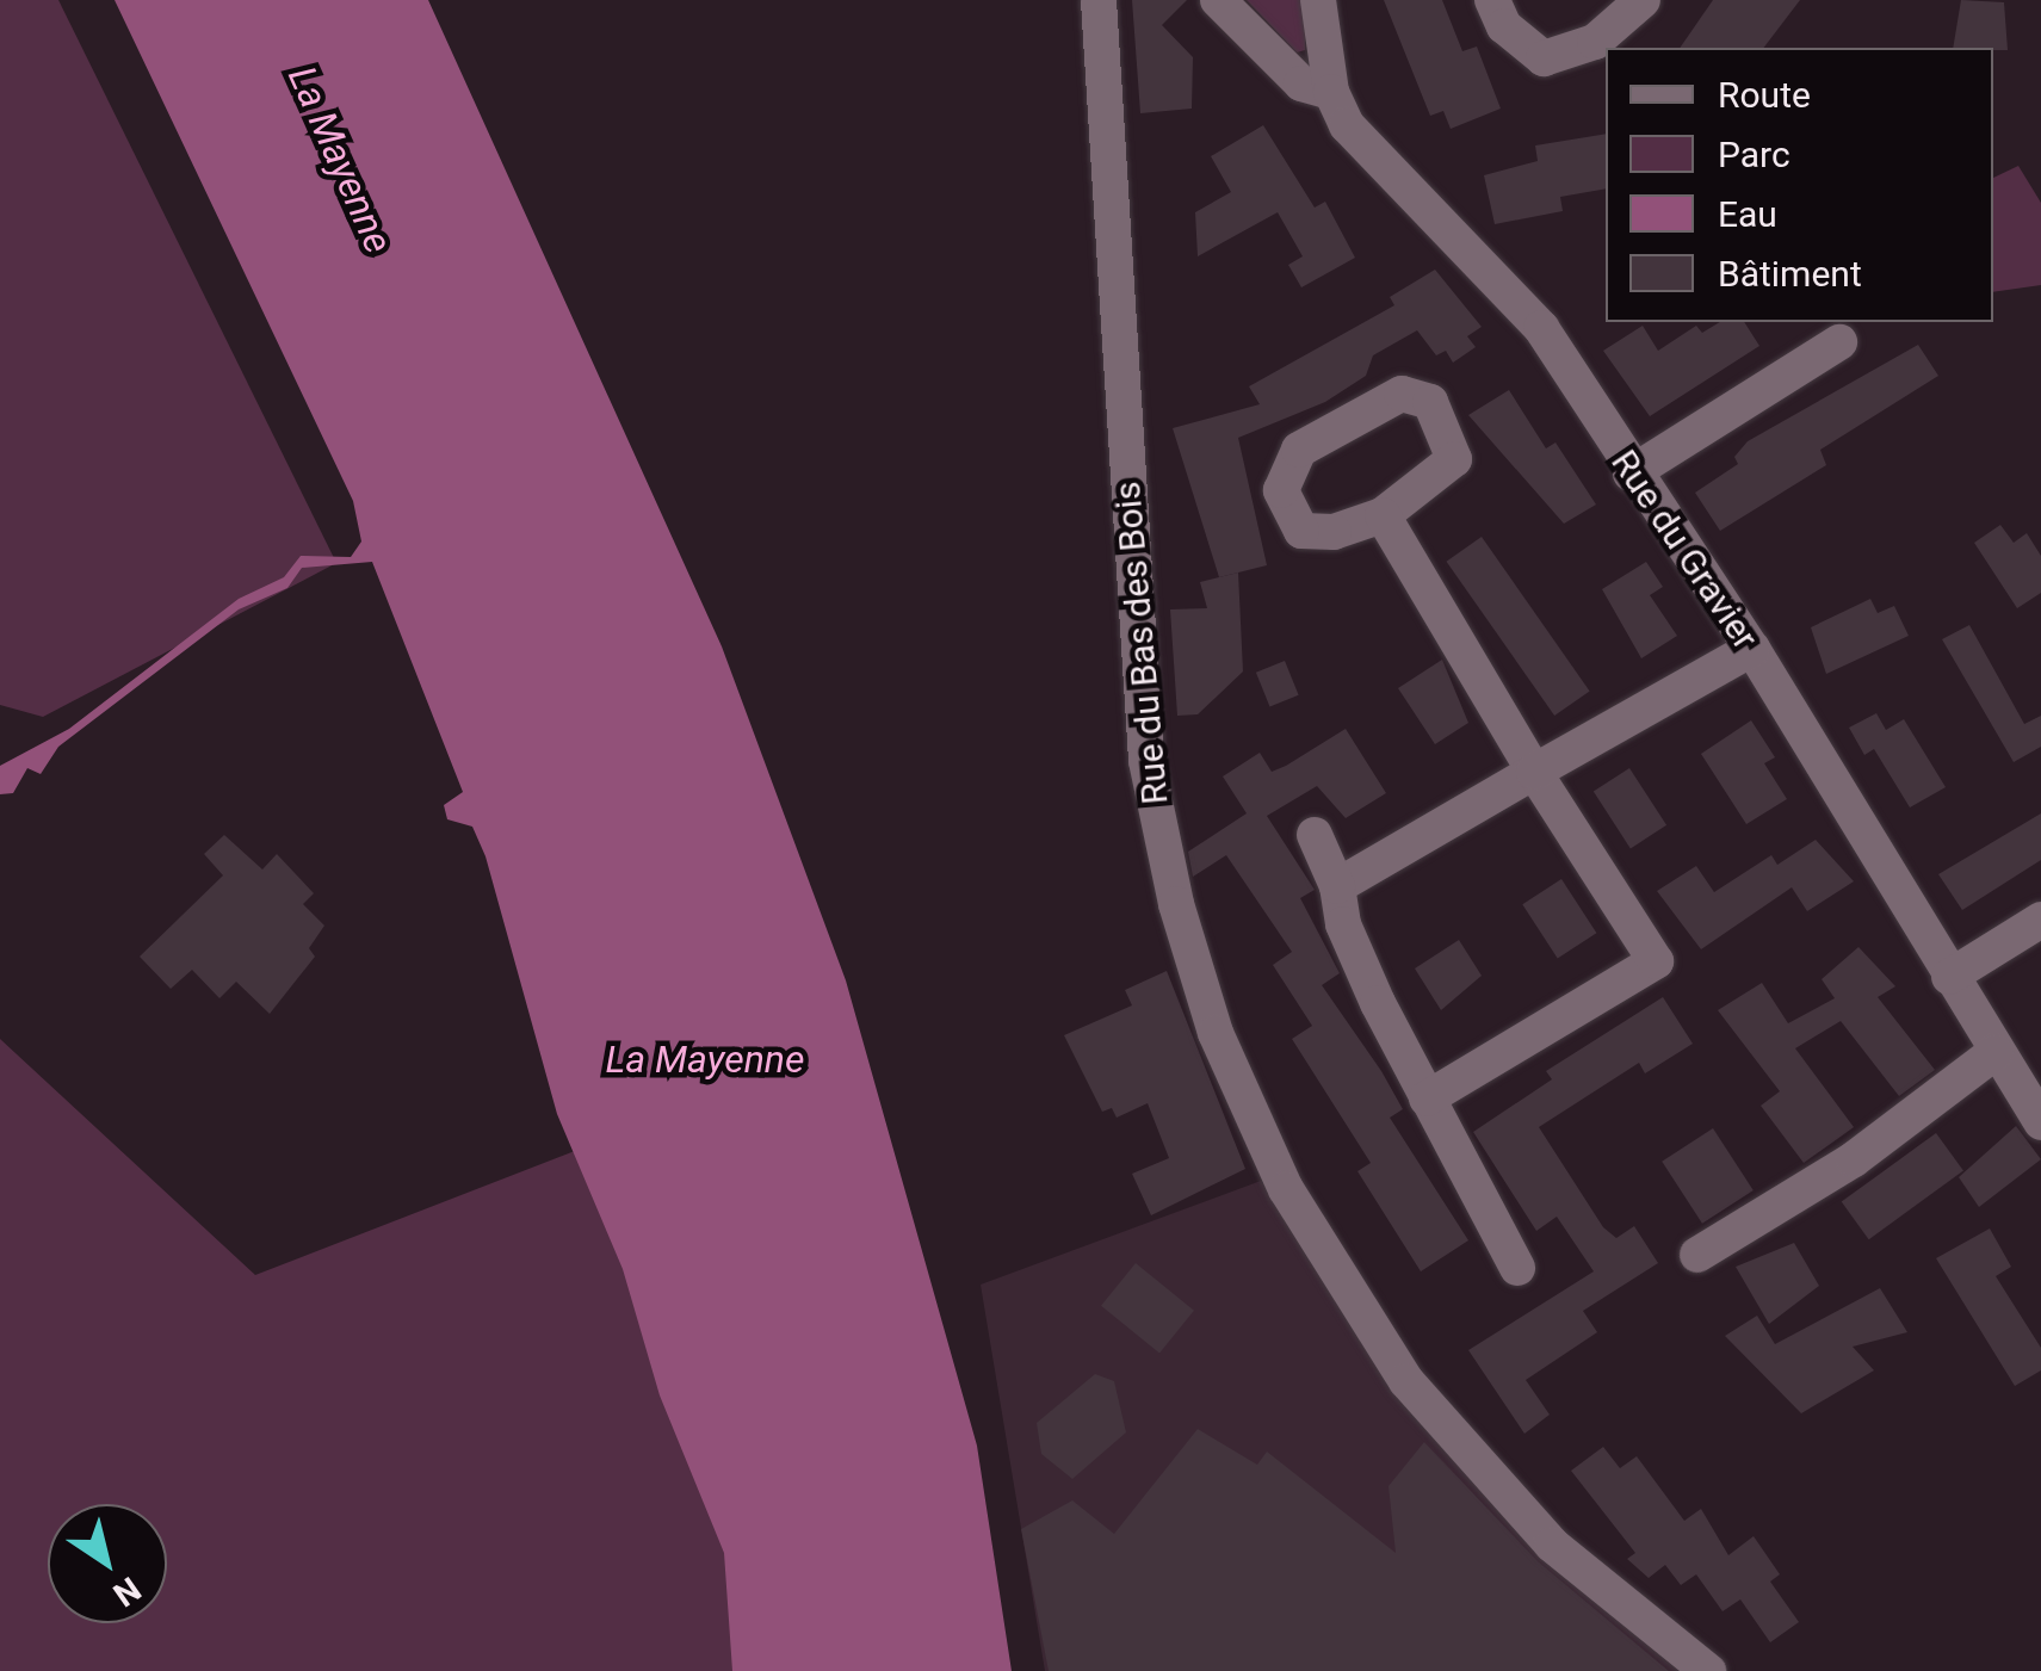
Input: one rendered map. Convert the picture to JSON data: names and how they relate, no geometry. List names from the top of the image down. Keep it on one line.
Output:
{"streets":{"street":["Rue du Gravier","Rue du Bas des Bois"]},"water":["La Mayenne"],"legend":["Route","Parc","Eau","Bâtiment"],"north":"bottom right"}
